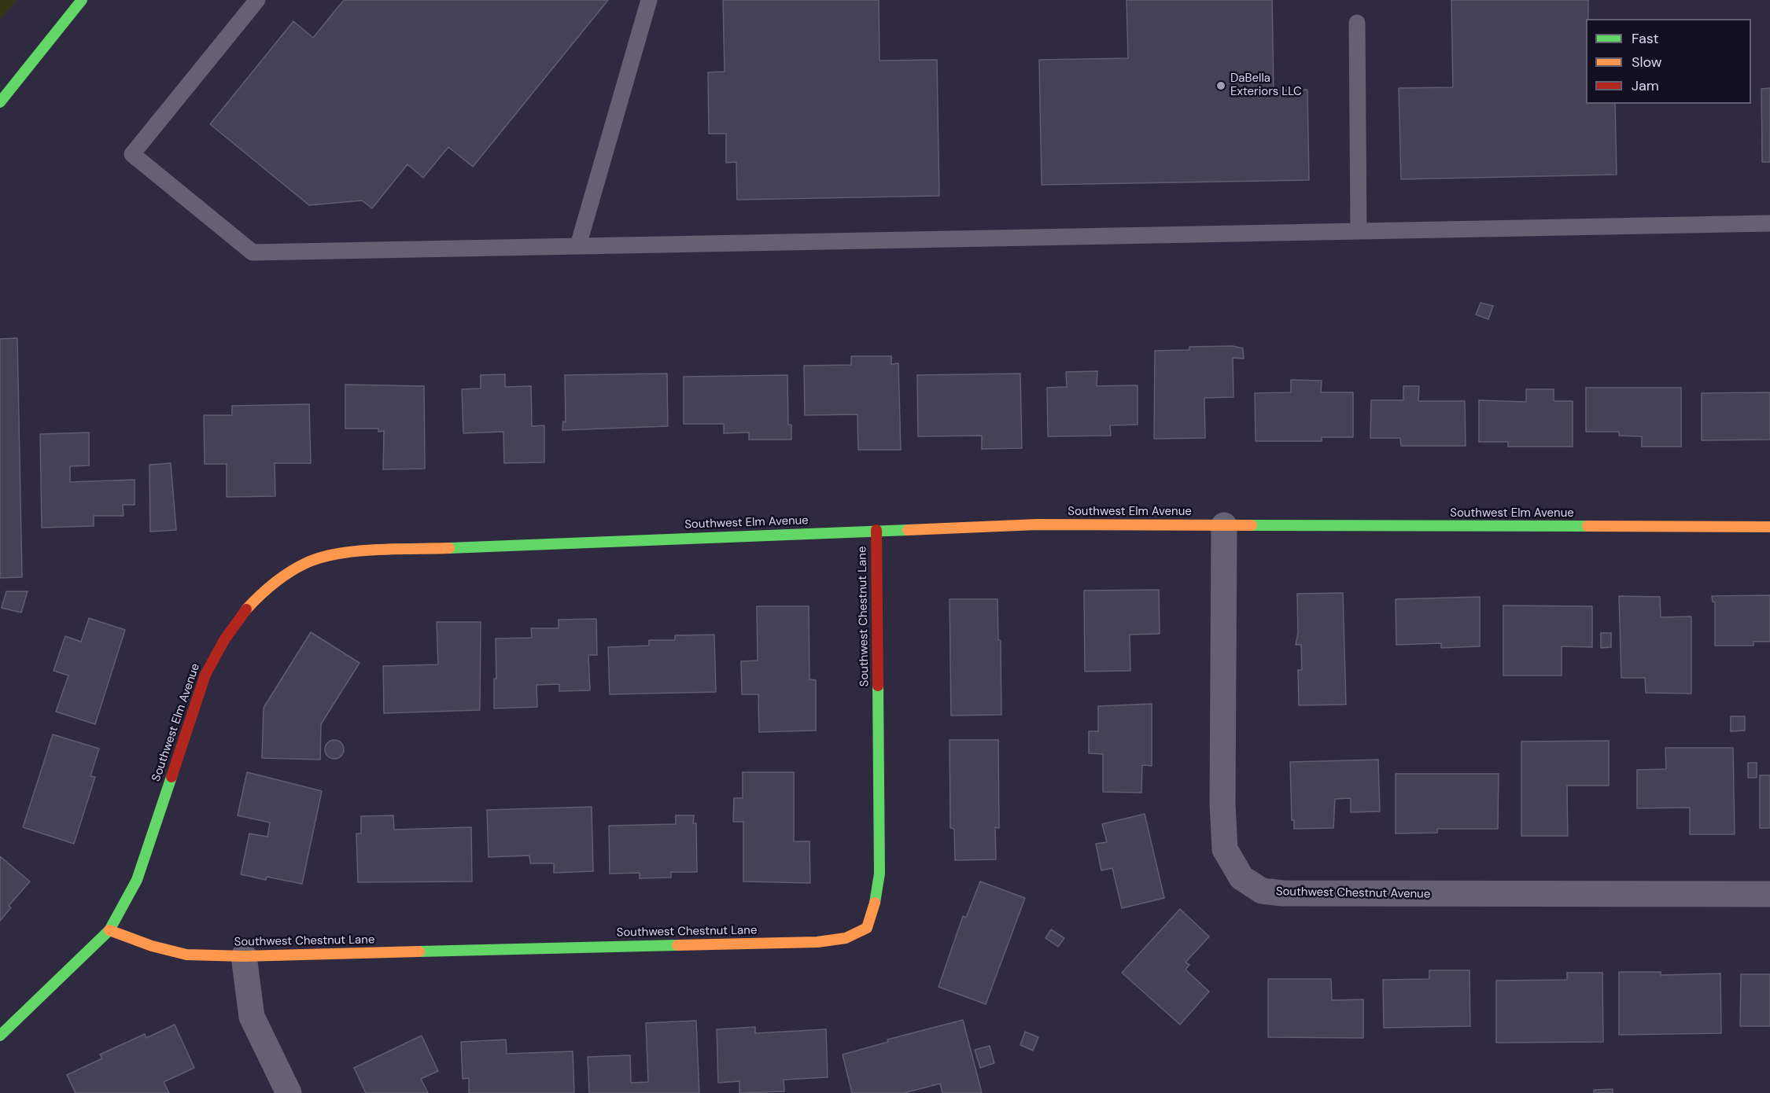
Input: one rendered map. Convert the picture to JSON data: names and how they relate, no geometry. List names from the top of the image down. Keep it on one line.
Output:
{"streets":{"street":["Southwest Elm Avenue","Southwest Chestnut Lane","Southwest Chestnut Avenue"]},"crossings":[["Southwest Elm Avenue","Southwest Chestnut Lane"],["Southwest Elm Avenue","Southwest Chestnut Avenue"]],"places":["DaBella Exteriors LLC"],"legend":["Fast","Slow","Jam"]}
